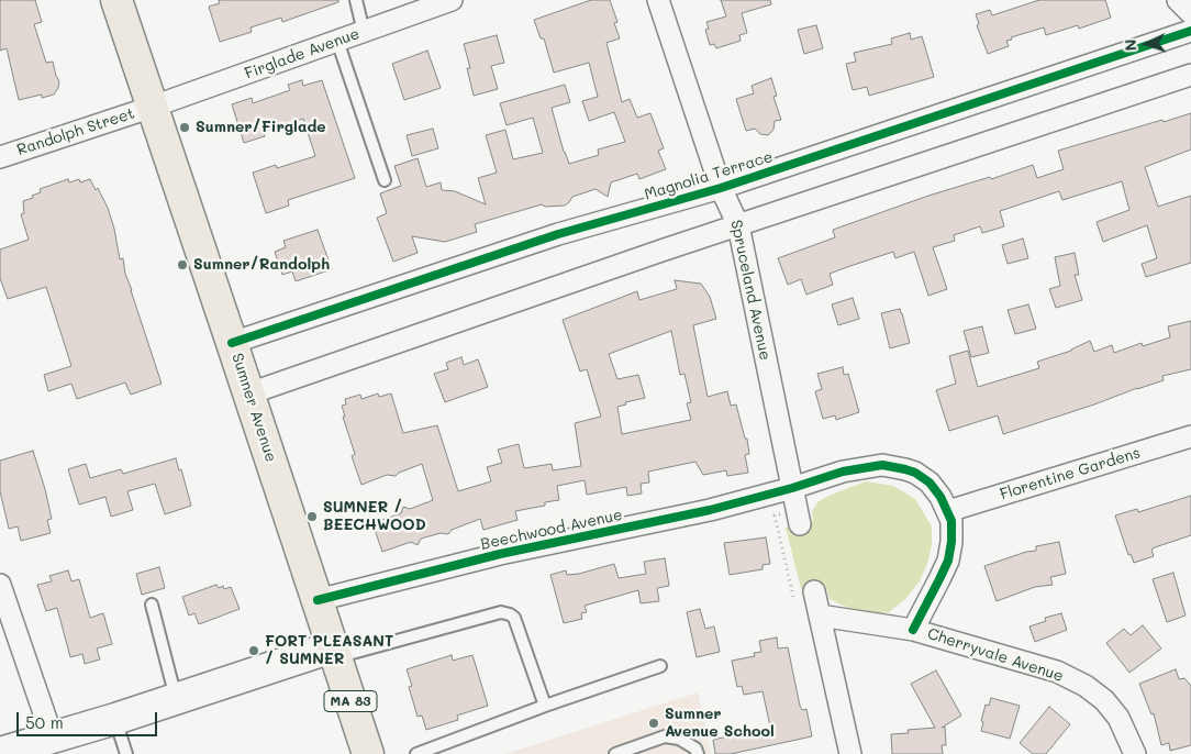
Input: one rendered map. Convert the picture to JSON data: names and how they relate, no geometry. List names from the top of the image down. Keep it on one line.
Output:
{"streets":{"main road":["Sumner Avenue","MA 83"],"street":["Firglade Avenue","Randolph Street","Magnolia Terrace","Spruceland Avenue","Florentine Gardens","Beechwood Avenue","Cherryvale Avenue"]},"crossings":[["Firglade Avenue","Randolph Street"],["Firglade Avenue","Sumner Avenue"],["Randolph Street","Sumner Avenue"],["Magnolia Terrace","Spruceland Avenue"],["Magnolia Terrace","Sumner Avenue"],["Spruceland Avenue","Beechwood Avenue"],["Sumner Avenue","Beechwood Avenue"],["Florentine Gardens","Beechwood Avenue"]],"places":["Sumner/Firglade","Sumner/Randolph","SUMNER / BEECHWOOD","FORT PLEASANT / SUMNER","Sumner Avenue School"],"scale_bar":"50 m","north":"left"}
